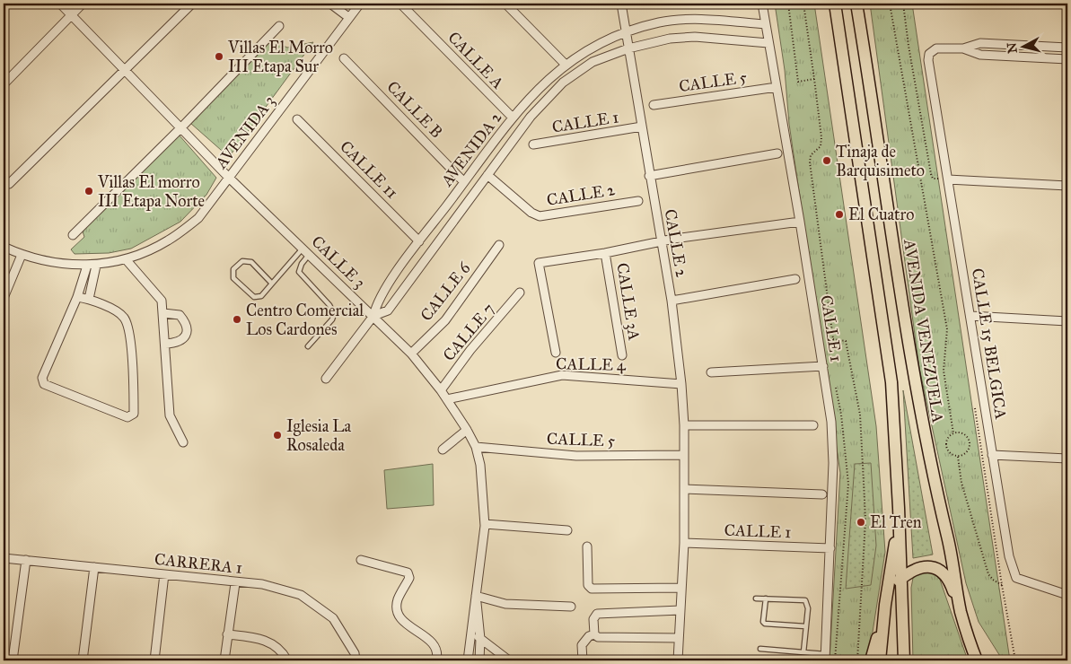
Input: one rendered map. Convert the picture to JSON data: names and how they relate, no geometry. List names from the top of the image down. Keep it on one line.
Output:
{"streets":{"main road":["AVENIDA VENEZUELA"],"street":["CALLE A","CALLE 5","CALLE B","CALLE 1","AVENIDA 3","AVENIDA 2","CALLE 11","CALLE 2","CALLE 3","CALLE 6","CALLE 3A","CALLE 7","CALLE 15 BELGICA","CALLE 4","CARRERA 1"]},"crossings":[["CALLE A","AVENIDA 2"],["CALLE 5","CALLE 1"],["CALLE 5","CALLE 2"],["CALLE 5","CALLE 3"],["CALLE B","AVENIDA 2"],["CALLE 1","AVENIDA 2"],["CALLE 1","CALLE 2"],["AVENIDA 3","CALLE 3"],["AVENIDA 2","CALLE 11"],["AVENIDA 2","CALLE 2"],["AVENIDA 2","CALLE 3"],["CALLE 2","CALLE 3A"],["CALLE 2","CALLE 4"],["CALLE 3","CALLE 6"],["CALLE 3","CALLE 7"],["CALLE 3","CALLE 4"]],"places":["Villas El Morro III Etapa Sur","Tinaja de Barquisimeto","Villas El morro III Etapa Norte","El Cuatro","Centro Comercial Los Cardones","Iglesia La Rosaleda","El Tren"],"north":"left"}
